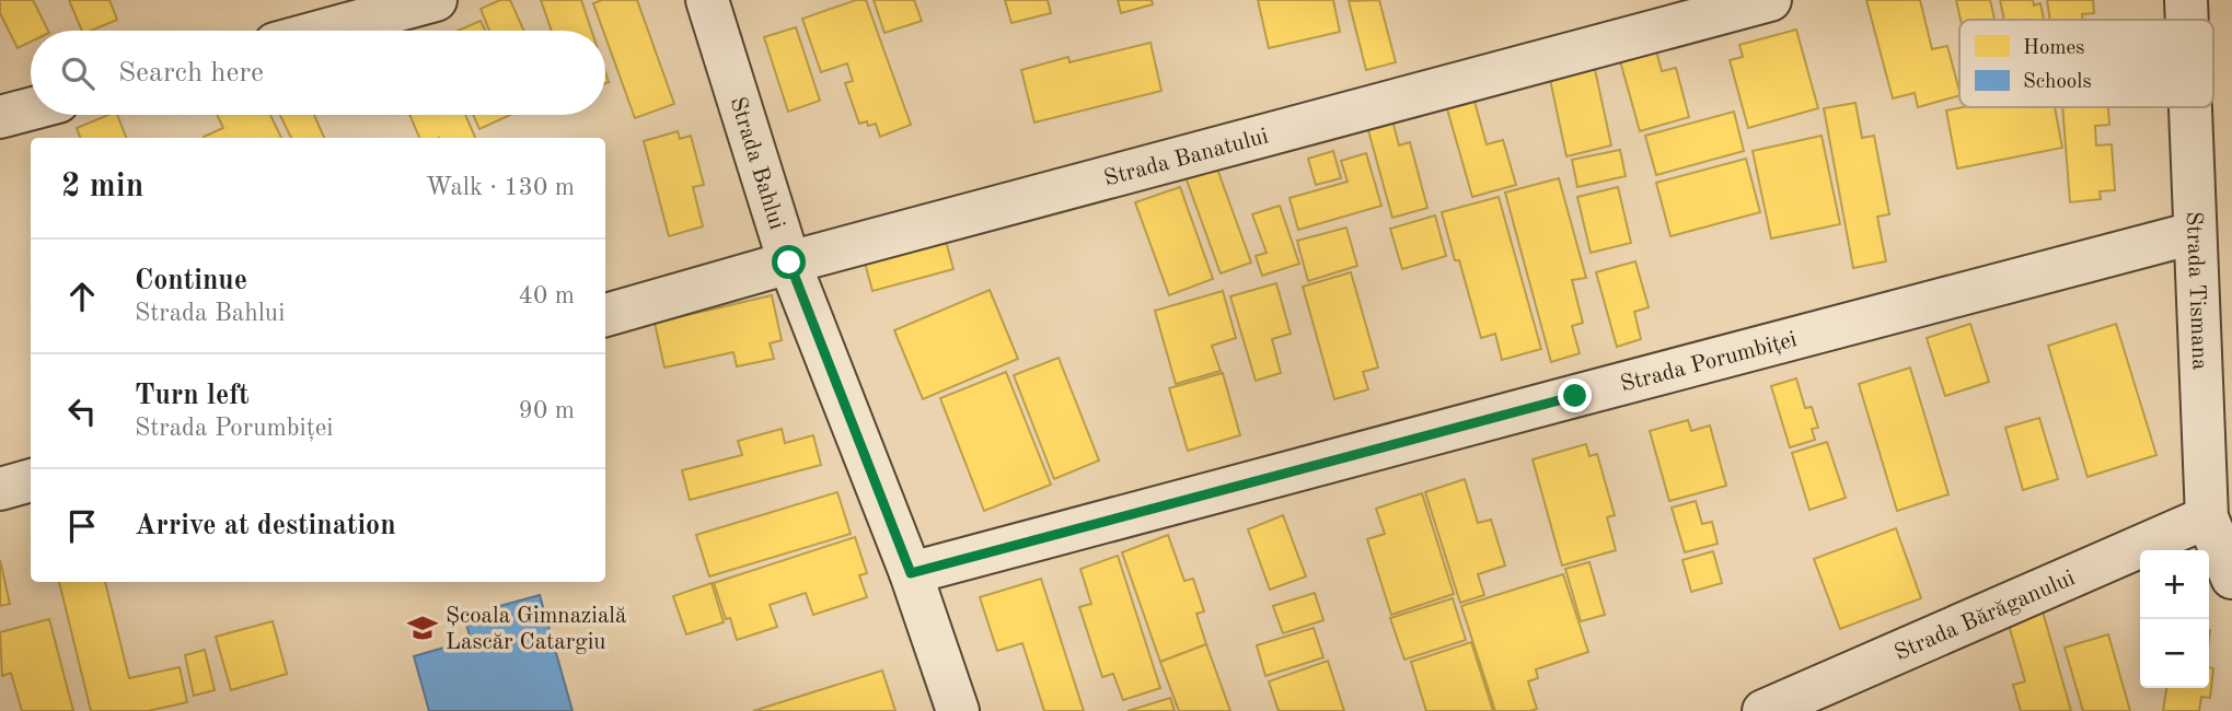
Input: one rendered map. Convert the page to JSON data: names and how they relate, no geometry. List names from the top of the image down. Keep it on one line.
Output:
{"streets":{"street":["Strada Banatului","Strada Bahlui","Strada Tismana","Strada Porumbiței","Strada Bărăganului"]},"crossings":[["Strada Banatului","Strada Bahlui"],["Strada Bahlui","Strada Porumbiței"],["Strada Tismana","Strada Porumbiței"],["Strada Tismana","Strada Bărăganului"]],"places":{"school or university":["Școala Gimnazială Lascăr Catargiu"]},"legend":["Homes","Schools"],"page":{"search":"Search here","heading":["2 min","Walk · 130 m"],"list":[["Continue","Strada Bahlui","40 m"],["Turn left","Strada Porumbiței","90 m"],"Arrive at destination"],"map_buttons":["+","−"]}}
